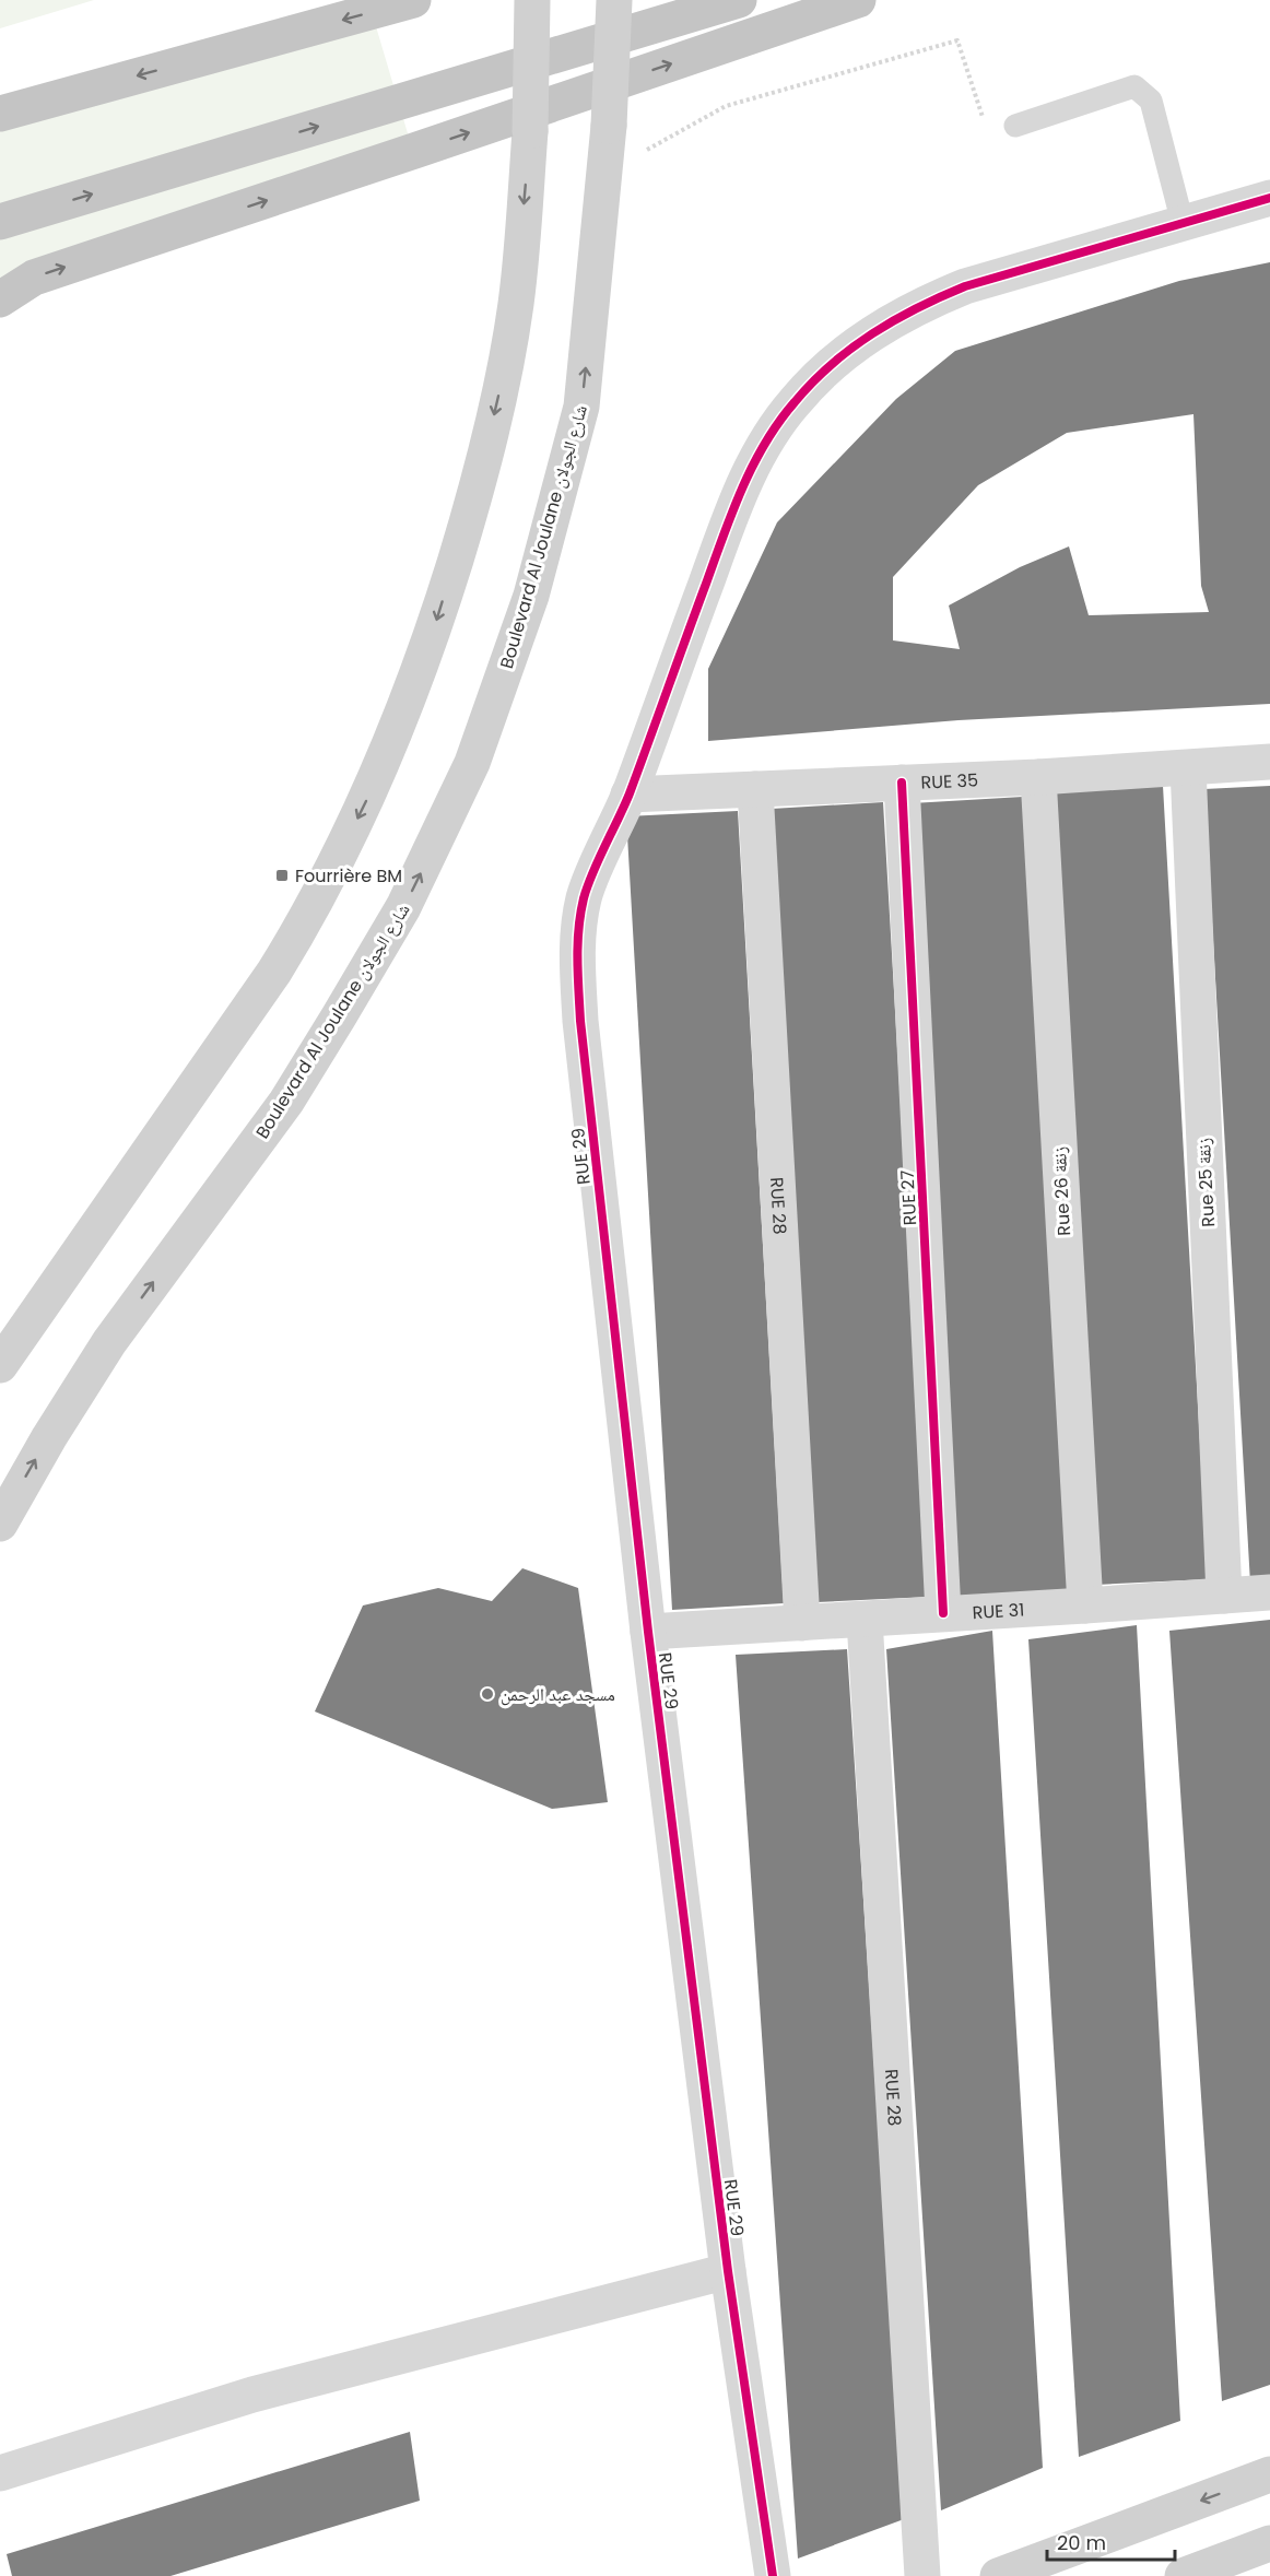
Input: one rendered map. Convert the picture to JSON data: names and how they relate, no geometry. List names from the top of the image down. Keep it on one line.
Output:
{"streets":{"main road":["Boulevard Al Joulane شارع الجولان"],"street":["RUE 35","RUE 29","Rue 25 زنقة","Rue 26 زنقة","RUE 27","RUE 28","RUE 31"]},"crossings":[["RUE 35","RUE 29"],["RUE 35","Rue 25 زنقة"],["RUE 35","Rue 26 زنقة"],["RUE 35","RUE 27"],["RUE 35","RUE 28"],["RUE 29","RUE 31"],["Rue 25 زنقة","RUE 31"],["Rue 26 زنقة","RUE 31"],["RUE 27","RUE 31"],["RUE 28","RUE 31"]],"places":{"transit":["Fourrière BM"],"other":["مسجد عبد الرحمن"]},"scale_bar":"20 m"}
